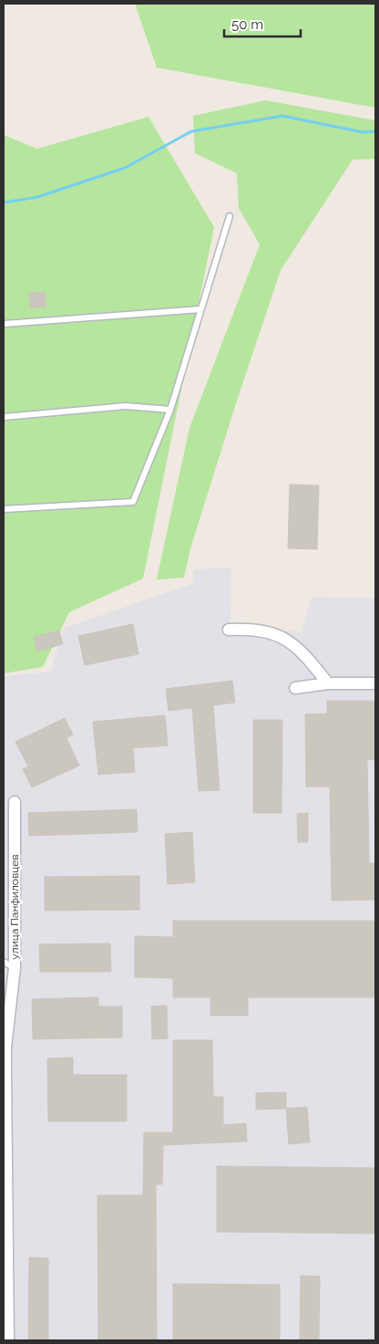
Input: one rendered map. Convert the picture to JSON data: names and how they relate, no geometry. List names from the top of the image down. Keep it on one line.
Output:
{"streets":{"street":["улица Панфиловцев"]},"scale_bar":"50 m"}
